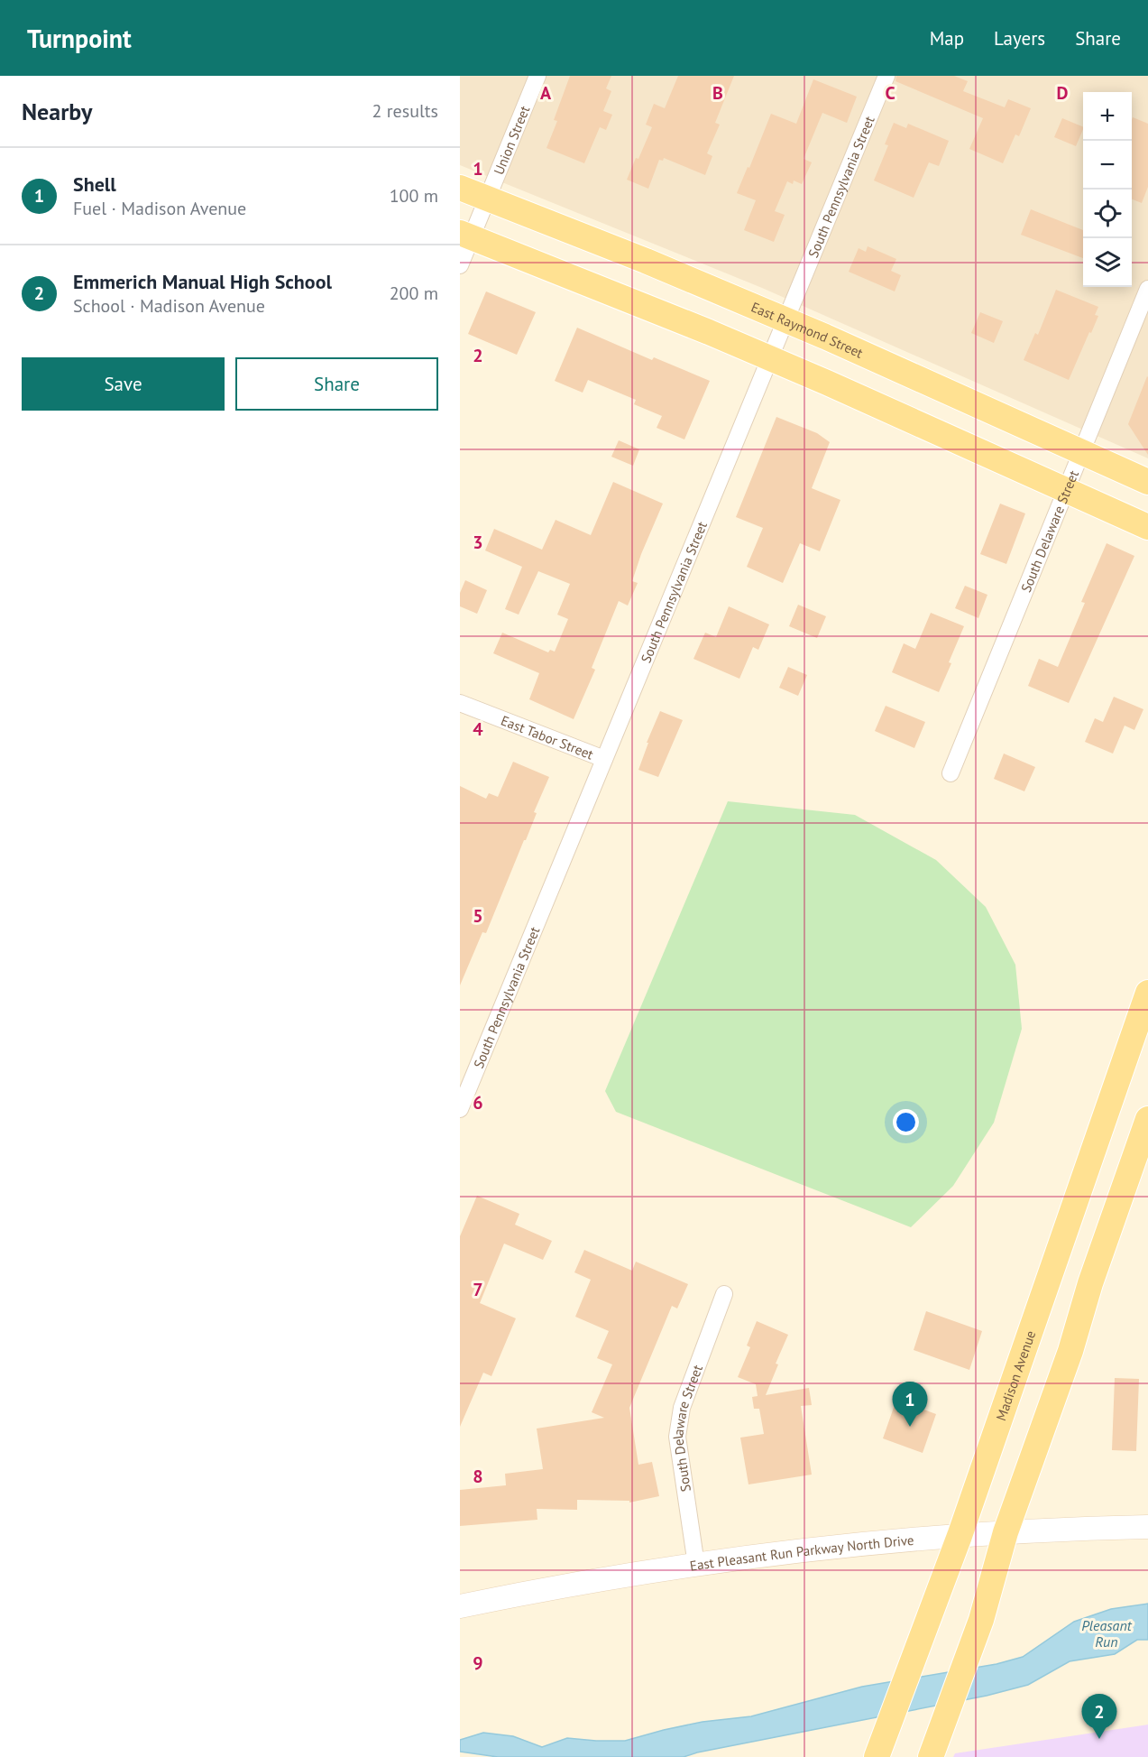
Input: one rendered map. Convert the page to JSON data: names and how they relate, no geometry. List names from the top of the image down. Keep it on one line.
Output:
{"streets":{"main road":["East Raymond Street","Madison Avenue"],"street":["Union Street","South Pennsylvania Street","South Delaware Street","East Tabor Street","East Pleasant Run Parkway North Drive"]},"crossings":[["Union Street","East Raymond Street"],["South Pennsylvania Street","East Raymond Street"],["South Pennsylvania Street","East Tabor Street"],["East Raymond Street","South Delaware Street"],["South Delaware Street","East Pleasant Run Parkway North Drive"],["Madison Avenue","East Pleasant Run Parkway North Drive"]],"water":["Pleasant Run"],"page":{"header":"Turnpoint","nav":["Map","Layers","Share"],"heading":["Nearby","2 results"],"map_buttons":["+","−"],"list":[{"mark":"1","name":"Shell","note":"Fuel · Madison Avenue","value":"100 m"},{"mark":"2","name":"Emmerich Manual High School","note":"School · Madison Avenue","value":"200 m"}],"buttons":["Save","Share"],"pins":["1","2"]},"grid":{"columns":["A","B","C","D"],"rows":["1","2","3","4","5","6","7","8","9"]}}
